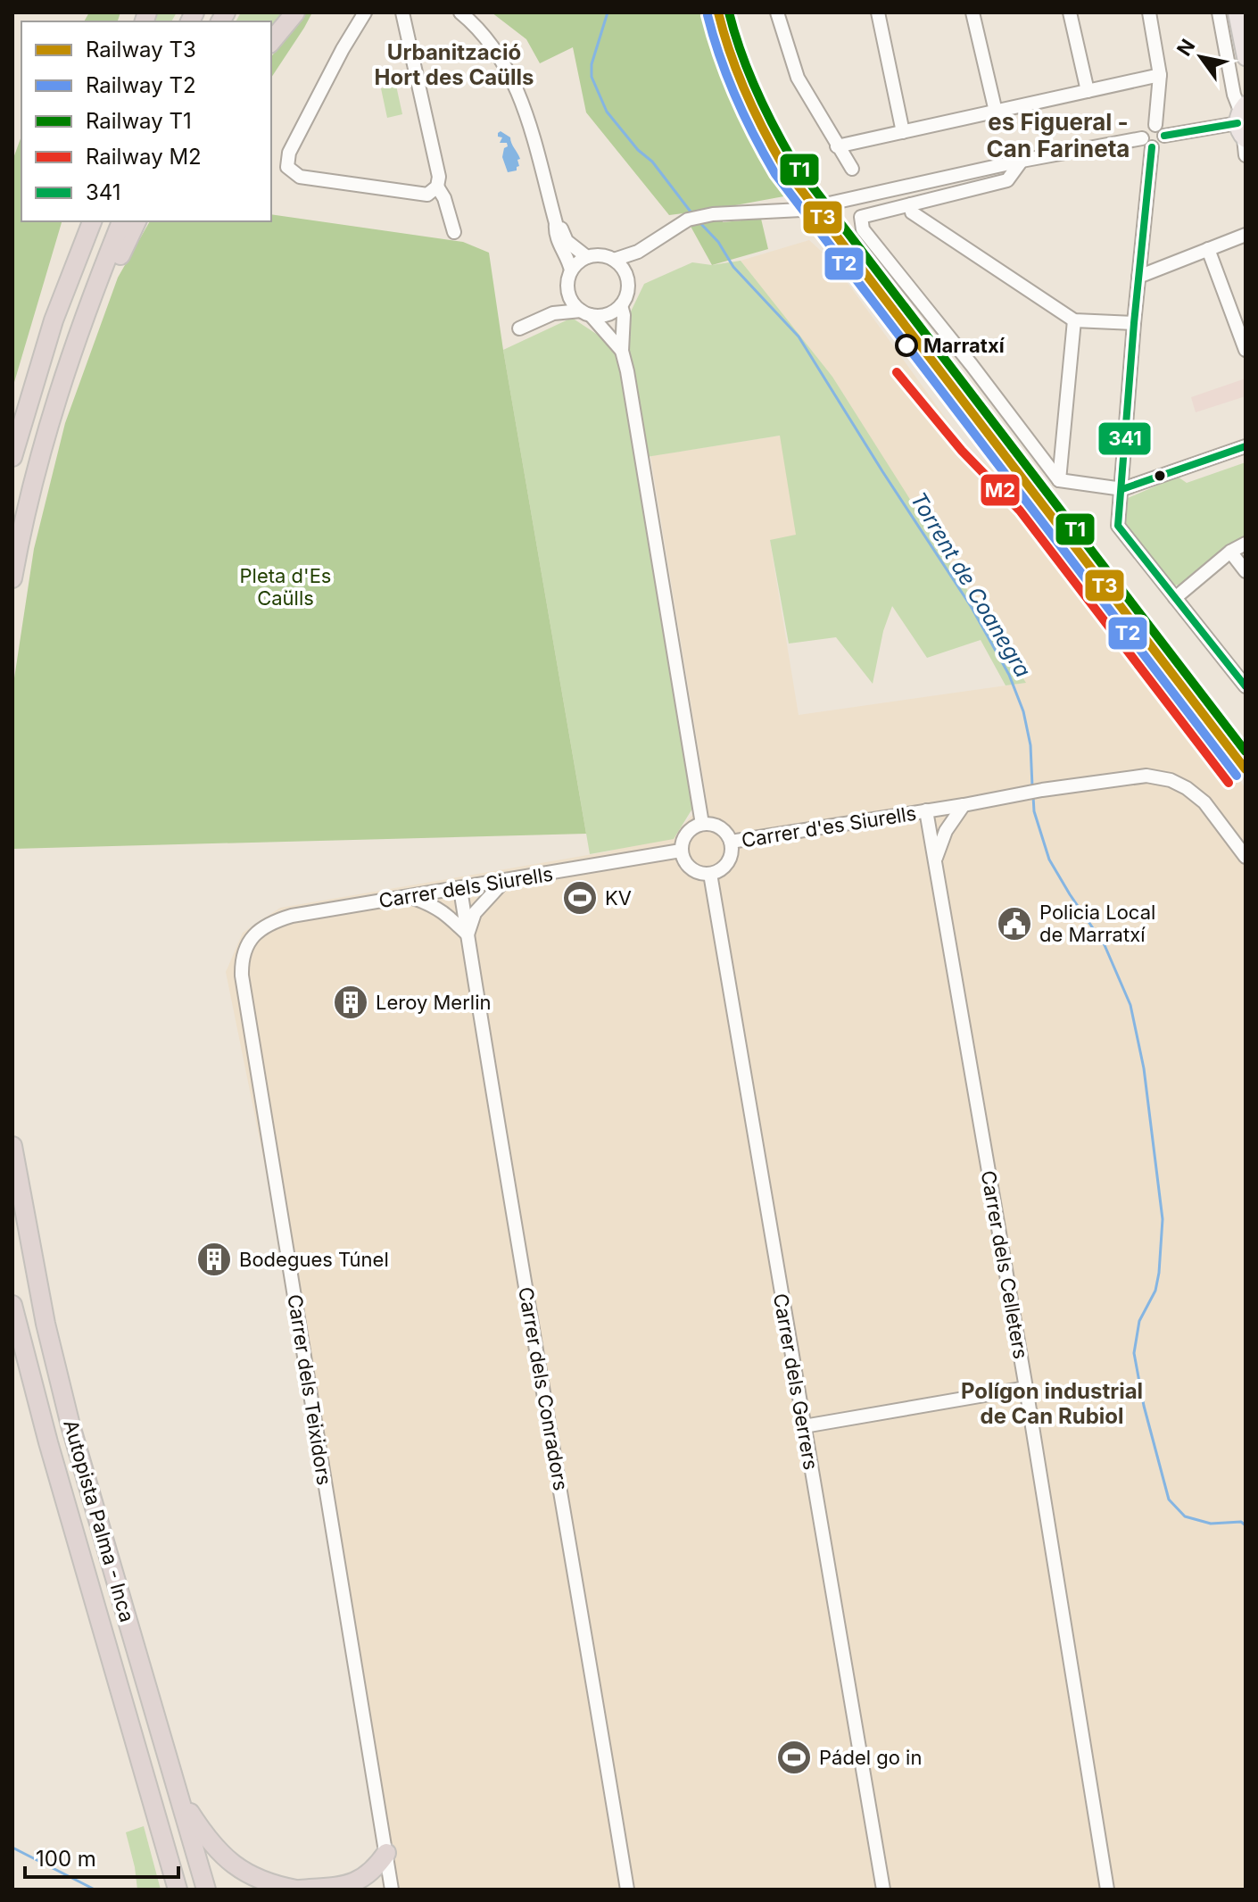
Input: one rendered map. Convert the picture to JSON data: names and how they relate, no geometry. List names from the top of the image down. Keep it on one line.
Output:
{"streets":{"highway":["Autopista Palma - Inca"],"street":["Carrer d'es Siurells","Carrer dels Siurells","Carrer dels Celleters","Carrer dels Gerrers","Carrer dels Conradors","Carrer dels Teixidors"]},"crossings":[["Carrer d'es Siurells","Carrer dels Siurells"],["Carrer d'es Siurells","Carrer dels Celleters"],["Carrer d'es Siurells","Carrer dels Gerrers"],["Carrer dels Siurells","Carrer dels Gerrers"],["Carrer dels Siurells","Carrer dels Conradors"],["Carrer dels Siurells","Carrer dels Teixidors"]],"districts":["Urbanització Hort des Caülls","es Figueral - Can Farineta","Polígon industrial de Can Rubiol"],"water":["Torrent de Coanegra"],"parks":["Pleta d'Es Caülls"],"places":{"other":["Marratxí"],"sports":["KV","Pádel go in"],"public building":["Policia Local de Marratxí"],"building":["Leroy Merlin","Bodegues Túnel"]},"lines":["rail line T3","rail line T1","rail line T2","transit line 341","rail line M2"],"legend":["Railway T3","Railway T2","Railway T1","Railway M2","341"],"scale_bar":"100 m","north":"top left"}
